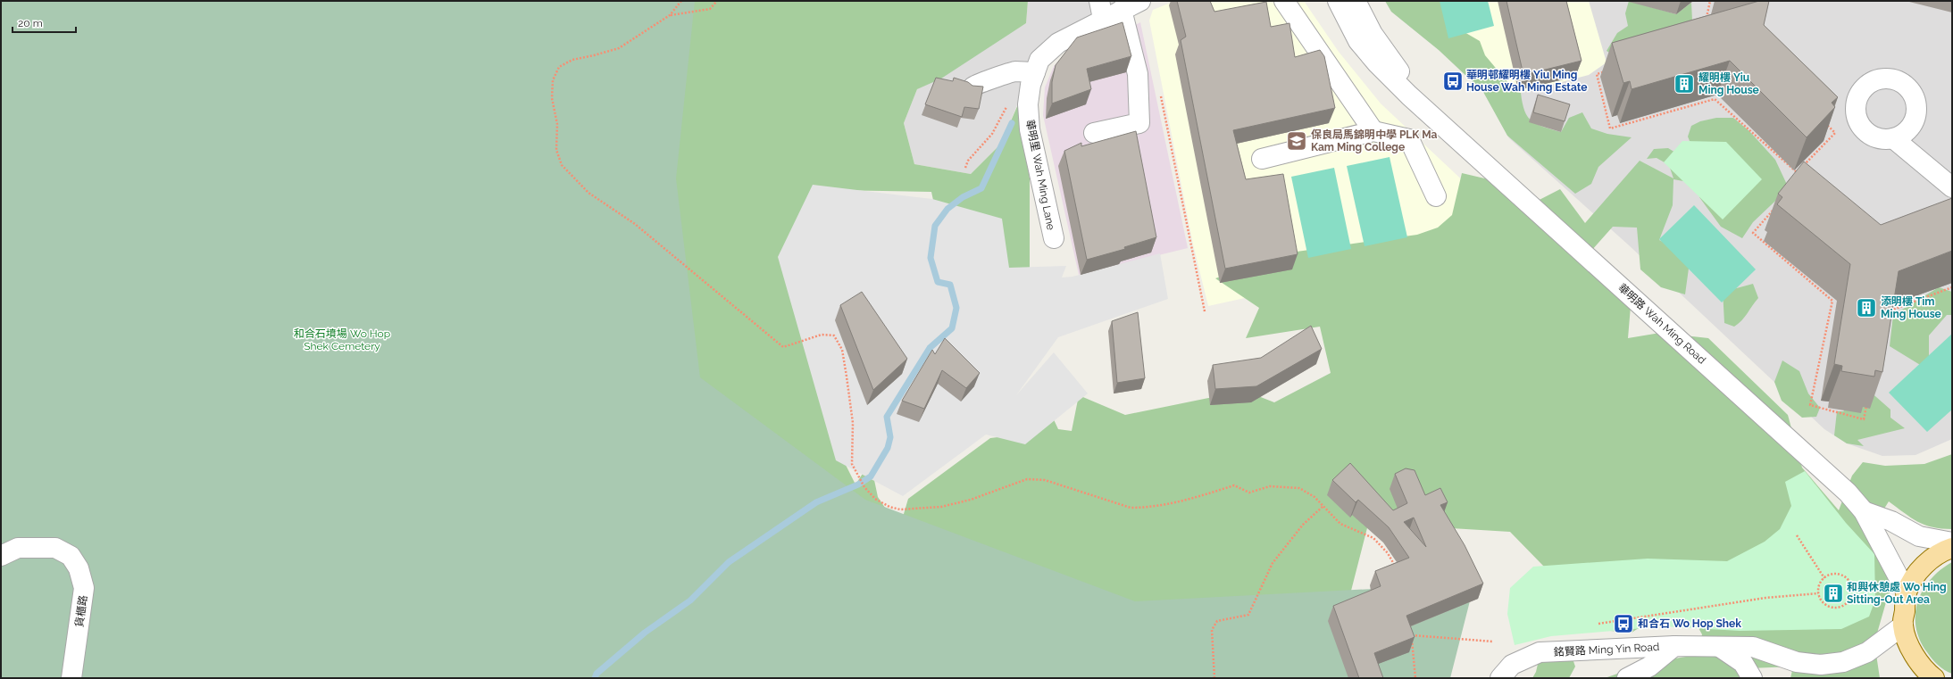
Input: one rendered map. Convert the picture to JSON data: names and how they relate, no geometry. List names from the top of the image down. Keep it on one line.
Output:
{"streets":{"street":["華明里 Wah Ming Lane","華明路 Wah Ming Road","貨櫃路","銘賢路 Ming Yin Road"]},"parks":["和合石墳場 Wo Hop Shek Cemetery"],"places":{"bus stop":["華明邨耀明樓 Yiu Ming House Wah Ming Estate","和合石 Wo Hop Shek"],"building":["耀明樓 Yiu Ming House","添明樓 Tim Ming House","和興休憩處 Wo Hing Sitting-Out Area"],"school or university":["保良局馬錦明中學 PLK Ma Kam Ming College"]},"scale_bar":"20 m"}
